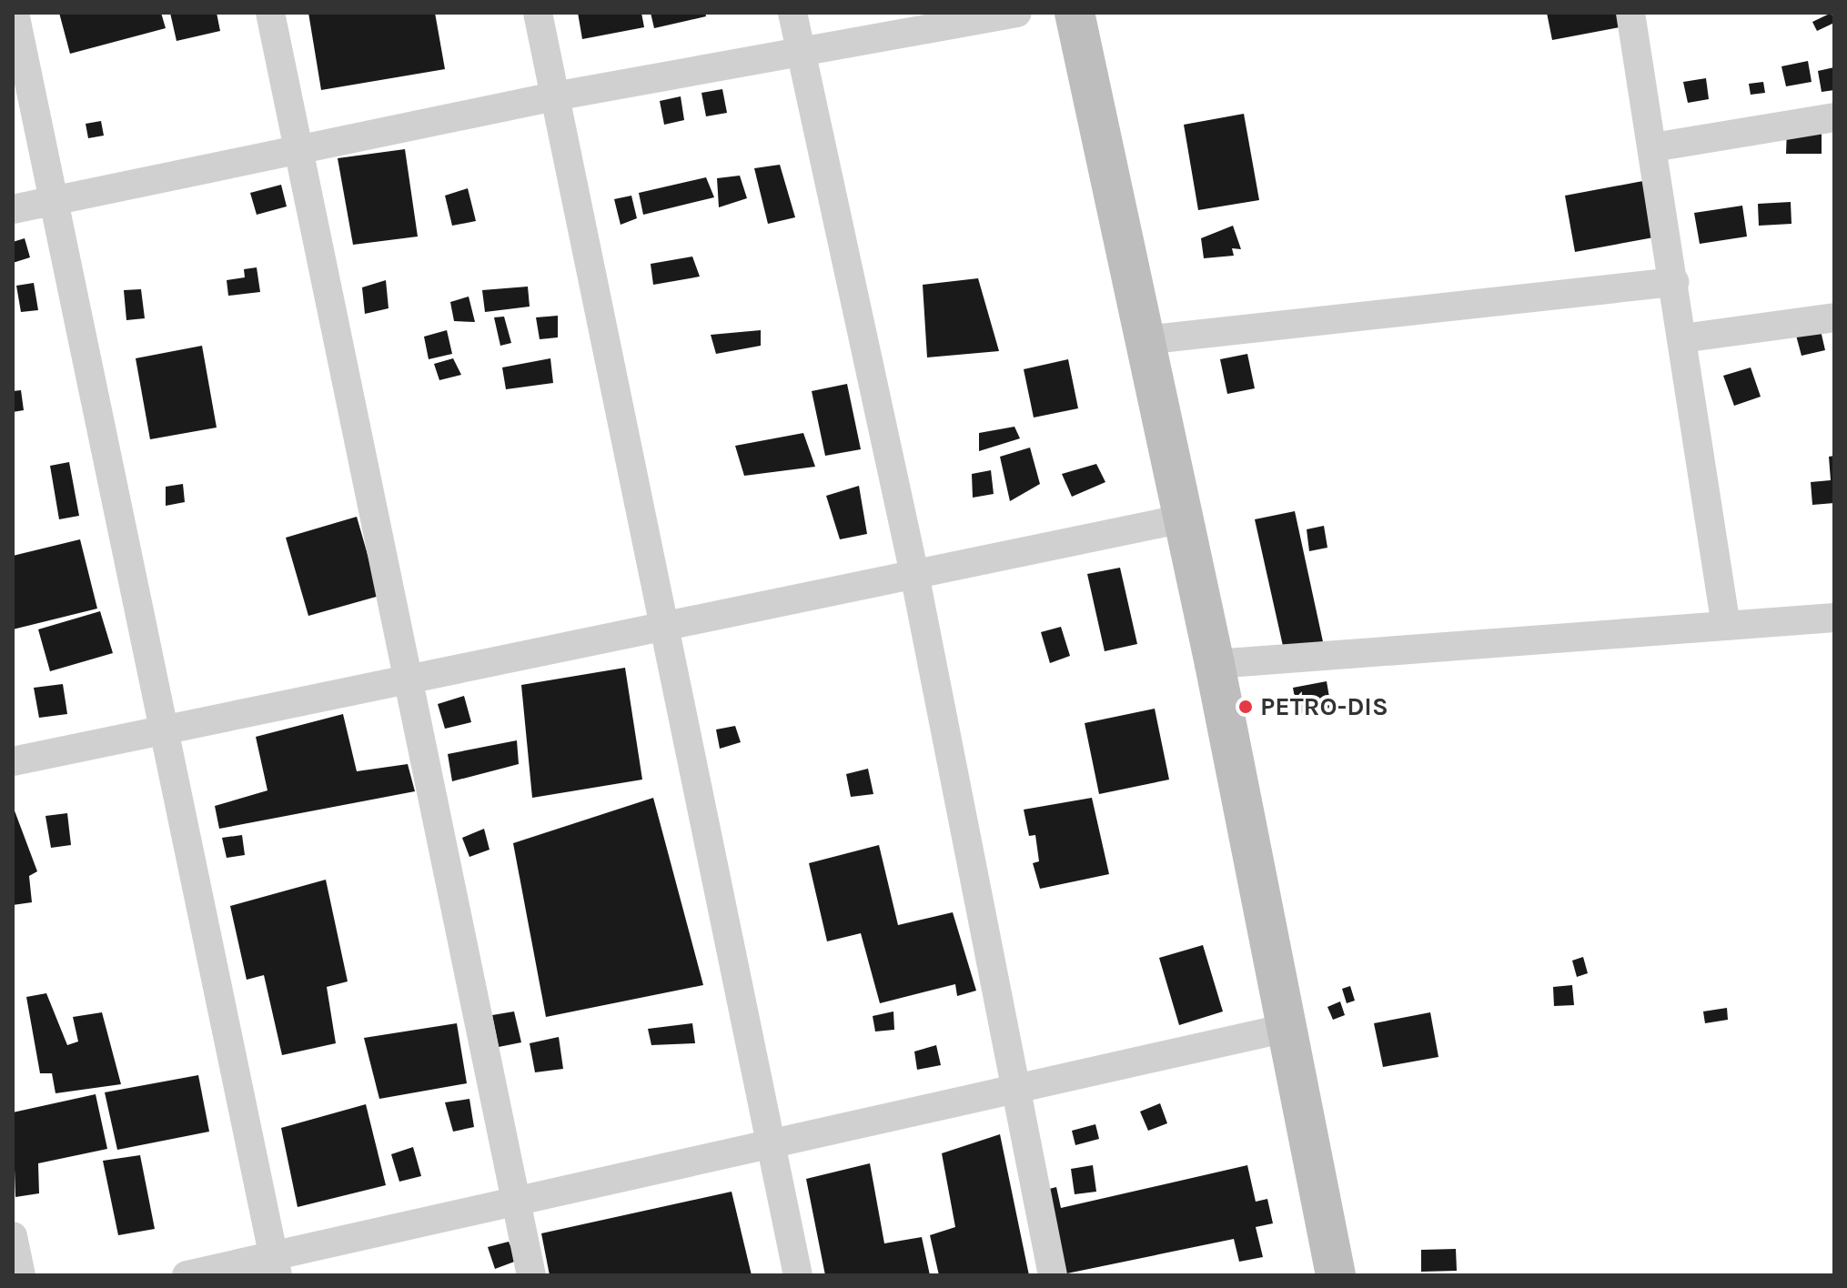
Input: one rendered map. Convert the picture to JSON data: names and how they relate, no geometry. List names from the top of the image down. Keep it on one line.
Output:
{"places":["PETRO-DIS"]}
